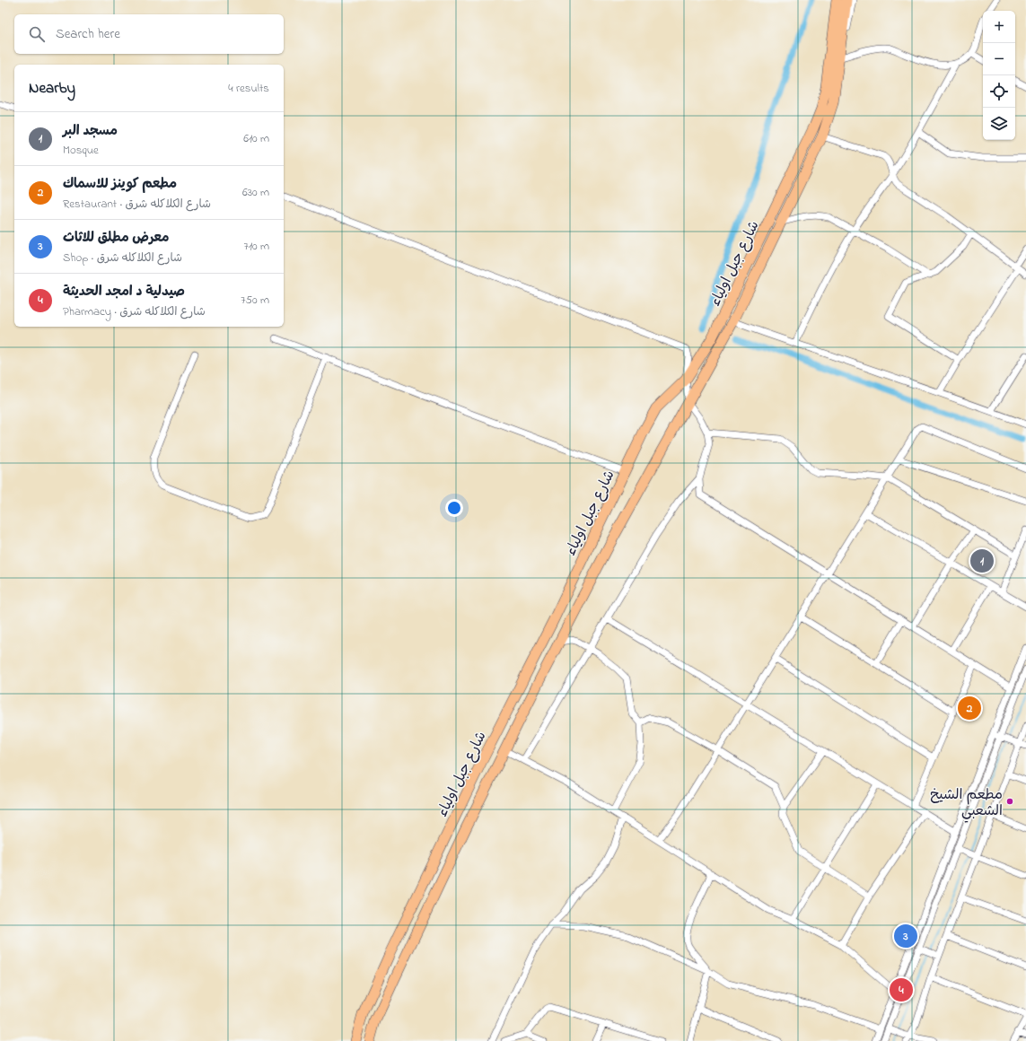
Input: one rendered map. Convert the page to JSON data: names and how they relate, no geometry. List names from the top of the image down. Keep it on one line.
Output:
{"streets":{"highway":["شارع جبل اولياء"]},"places":["مطعم الشيخ الشعبي"],"page":{"map_buttons":["+","−"],"search":"Search here","heading":["Nearby","4 results"],"list":[{"mark":"1","name":"مسجد البر","note":"Mosque","value":"610 m"},{"mark":"2","name":"مطعم كوينز للاسماك","note":"Restaurant · شارع الكلاكله شرق","value":"630 m"},{"mark":"3","name":"معرض مطلق للاثاث","note":"Shop · شارع الكلاكله شرق","value":"710 m"},{"mark":"4","name":"صيدلية د امجد الحديثة","note":"Pharmacy · شارع الكلاكله شرق","value":"750 m"}],"pins":["1","2","3","4"]}}
